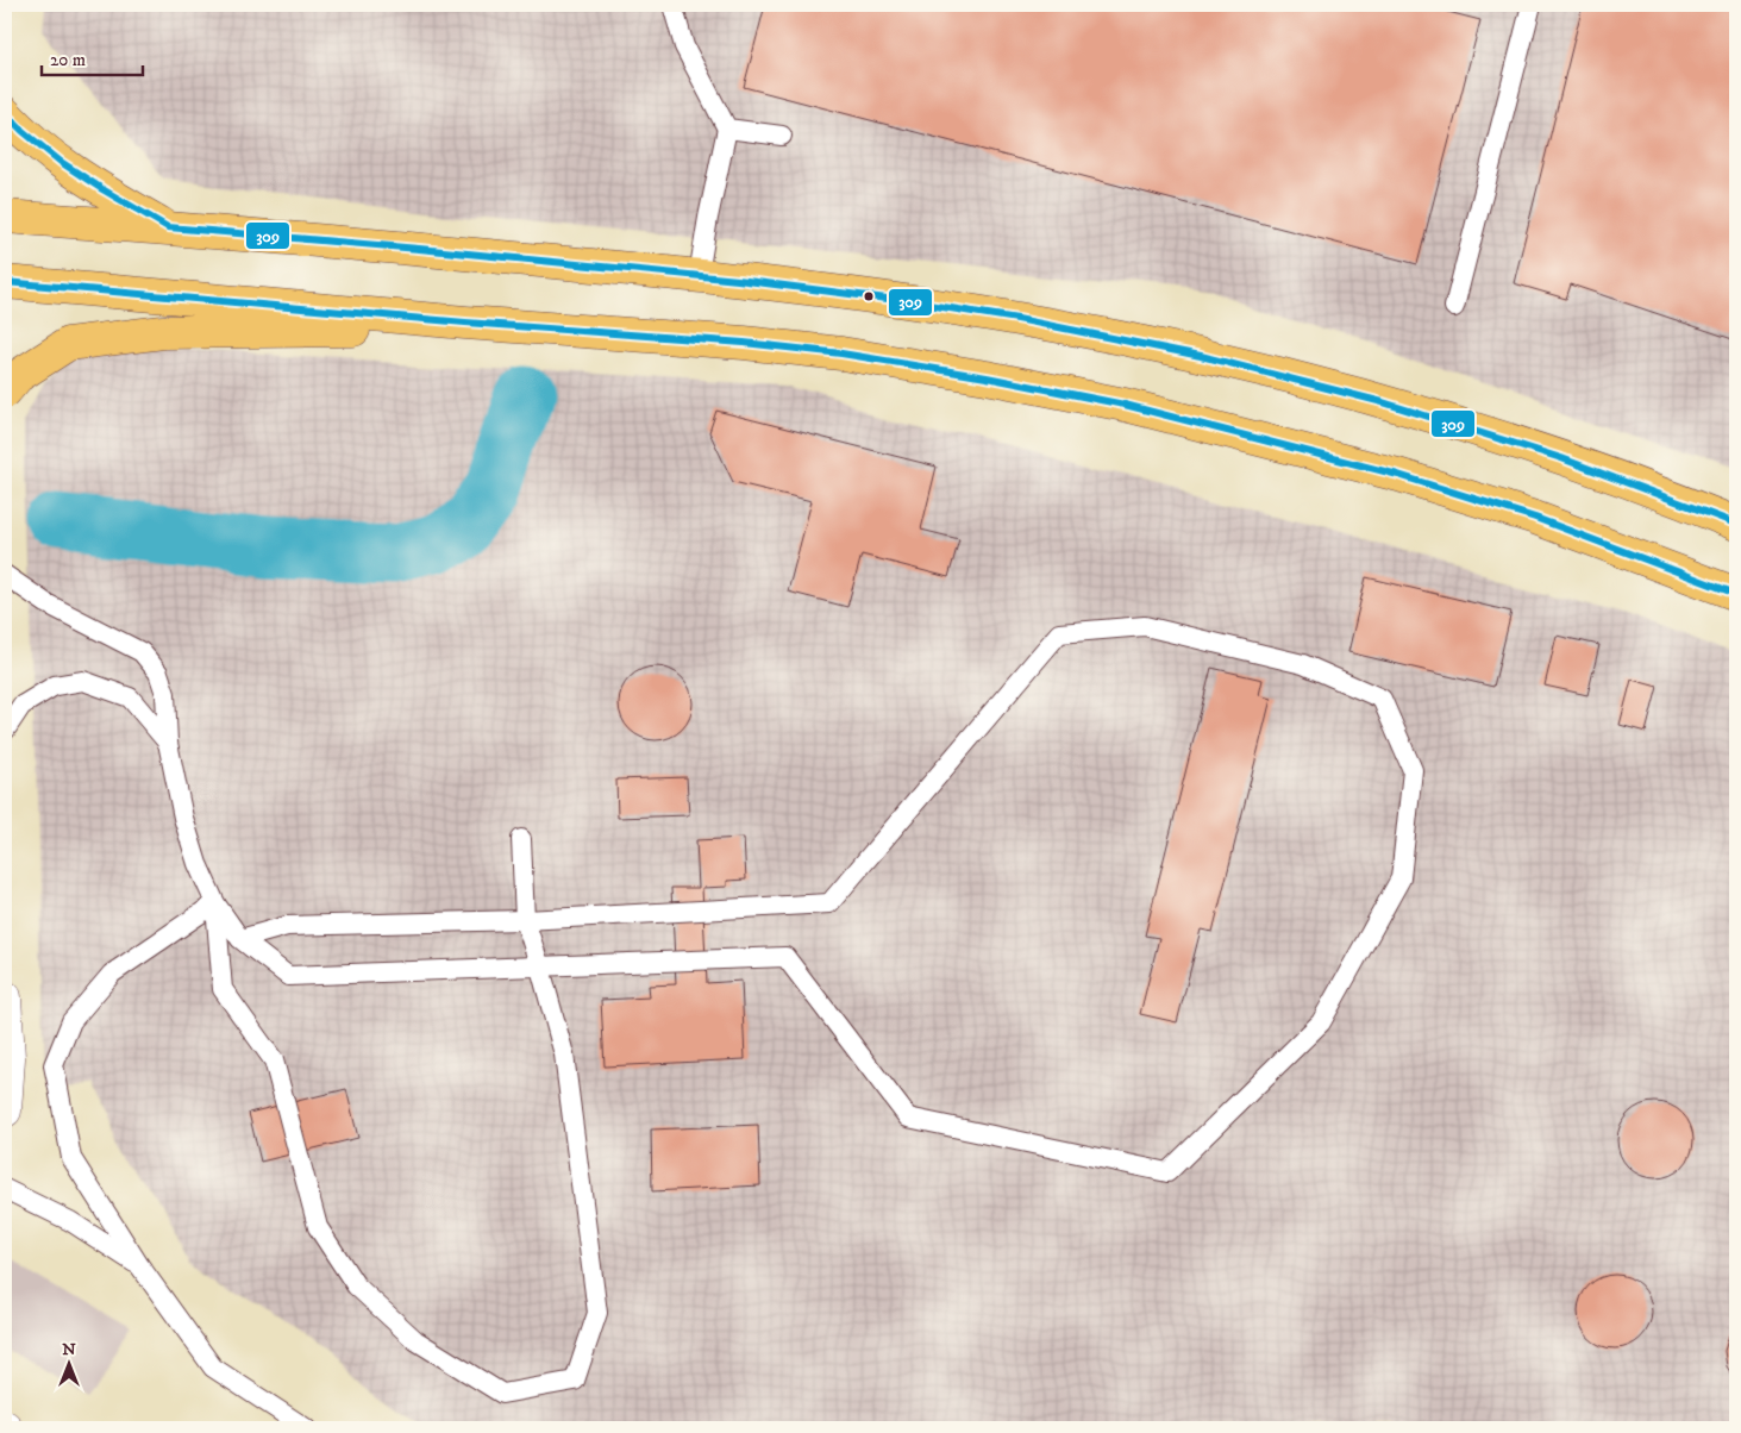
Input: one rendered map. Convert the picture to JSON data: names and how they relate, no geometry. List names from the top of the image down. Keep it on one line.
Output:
{"lines":["transit line 309"],"scale_bar":"20 m","north":"top"}
